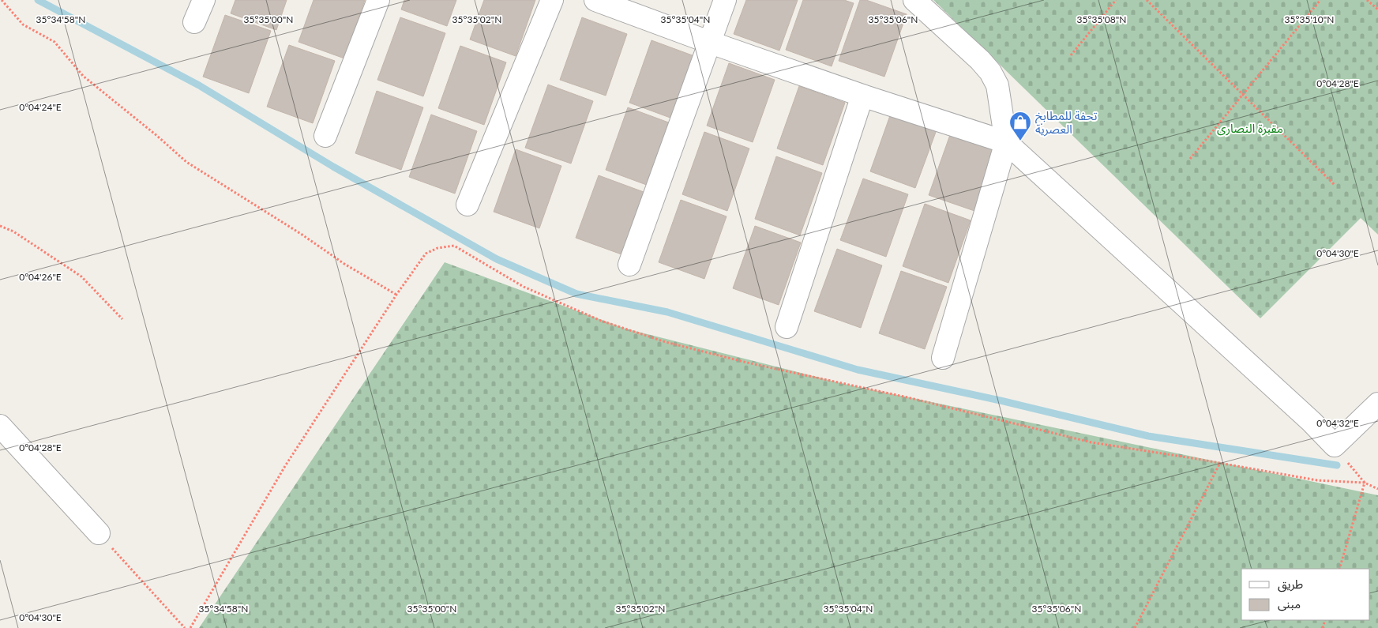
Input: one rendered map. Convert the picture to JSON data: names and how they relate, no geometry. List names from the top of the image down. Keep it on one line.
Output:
{"parks":["مقبرة النصارى"],"places":{"shop":["تحفة للمطابخ العصرية"]},"legend":["طريق","مبنى"],"coordinates":["35°34'58\"N","35°35'00\"N","35°35'02\"N","35°35'04\"N","35°35'06\"N","35°35'08\"N","35°35'10\"N","0°04'28\"E","0°04'24\"E","0°04'30\"E","0°04'26\"E","0°04'32\"E"]}
